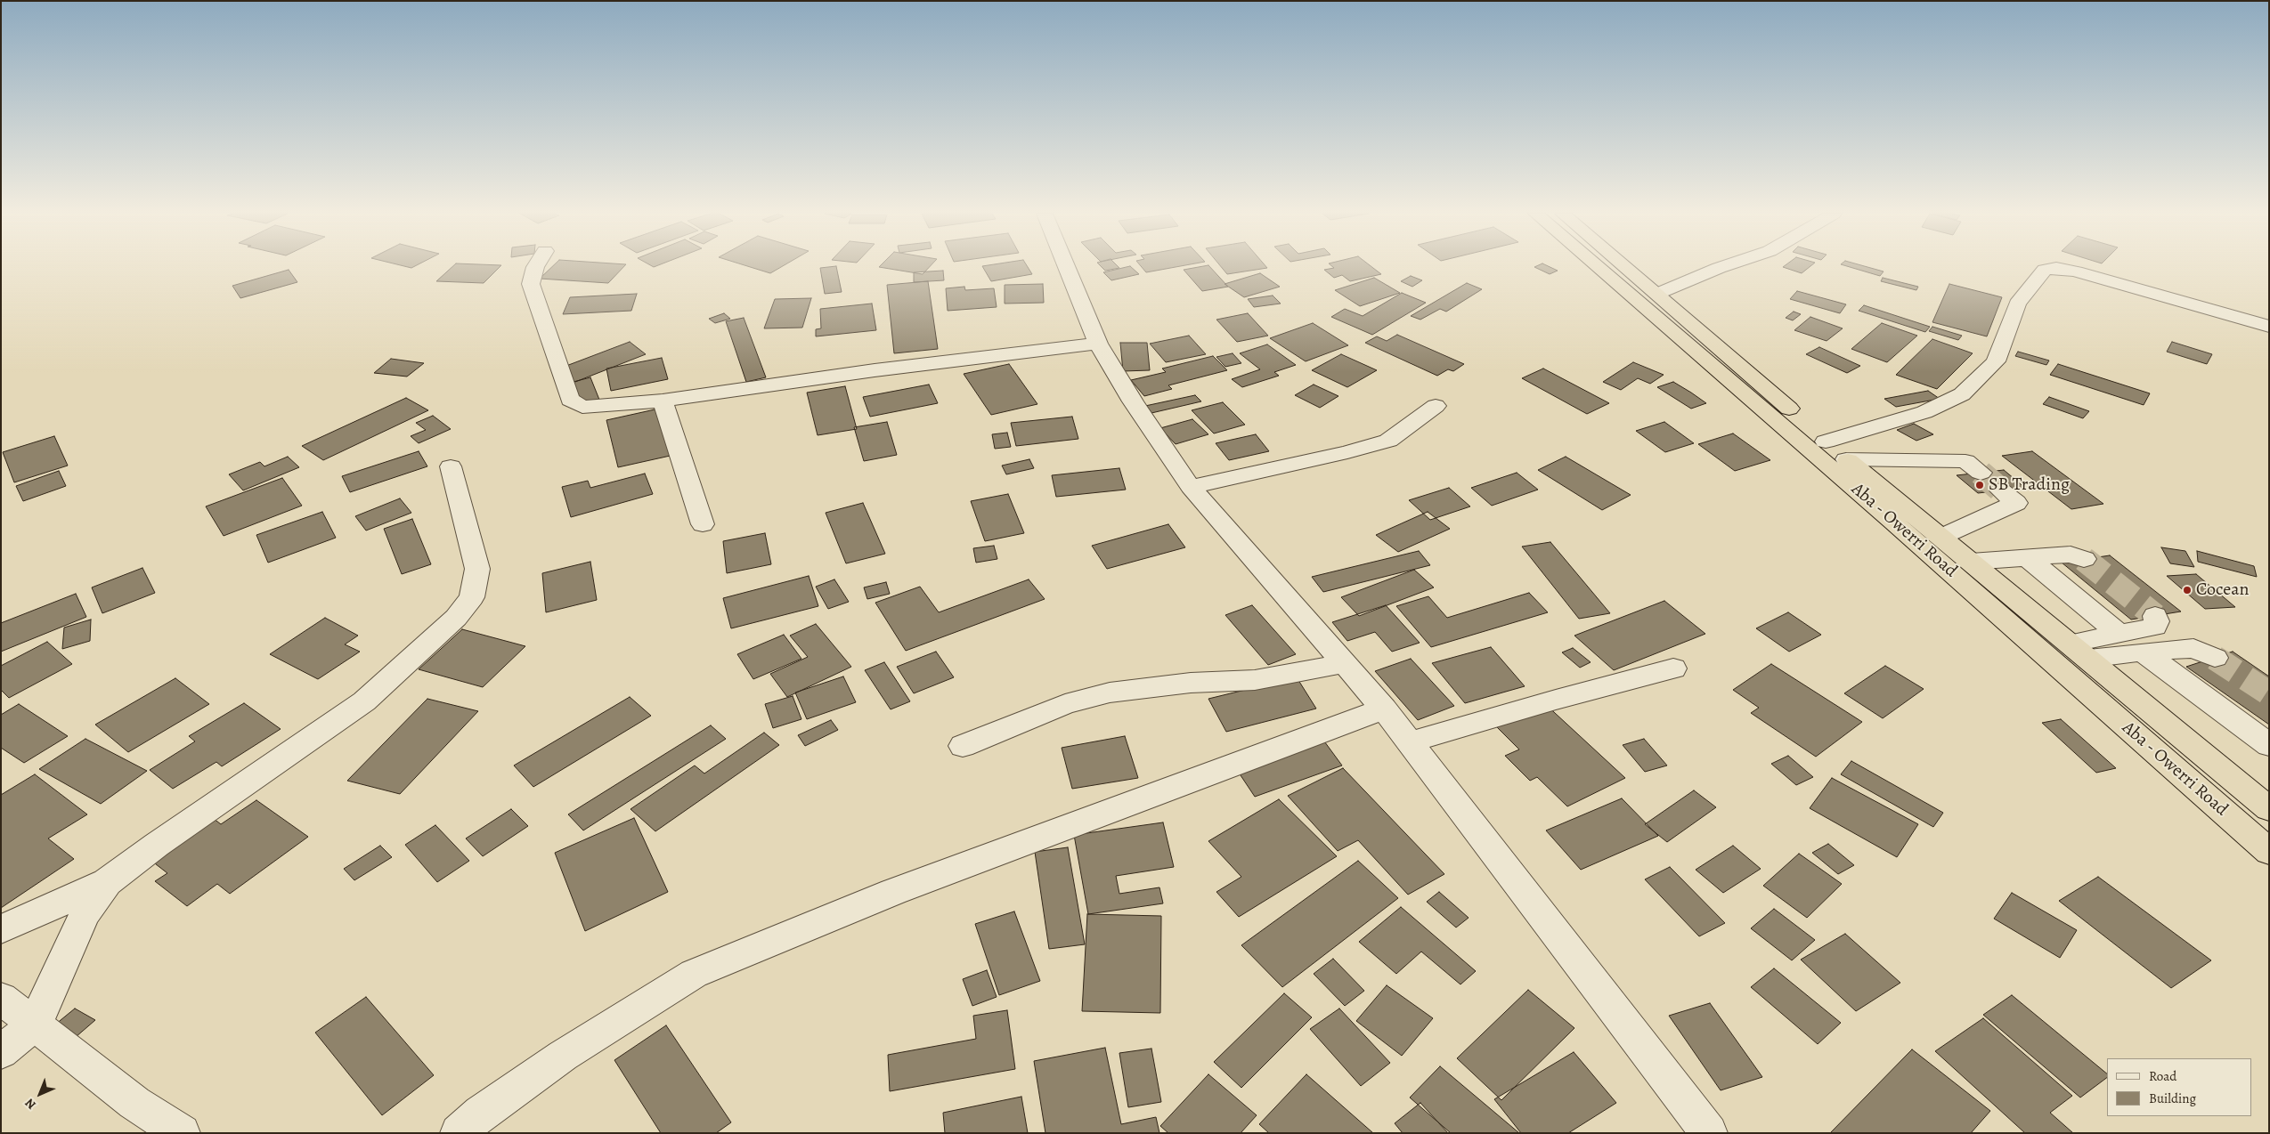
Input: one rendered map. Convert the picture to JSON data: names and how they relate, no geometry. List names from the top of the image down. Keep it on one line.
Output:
{"streets":{"highway":["Aba - Owerri Road"]},"places":["SB Trading","Cocean"],"legend":["Road","Building"],"north":"bottom left"}
